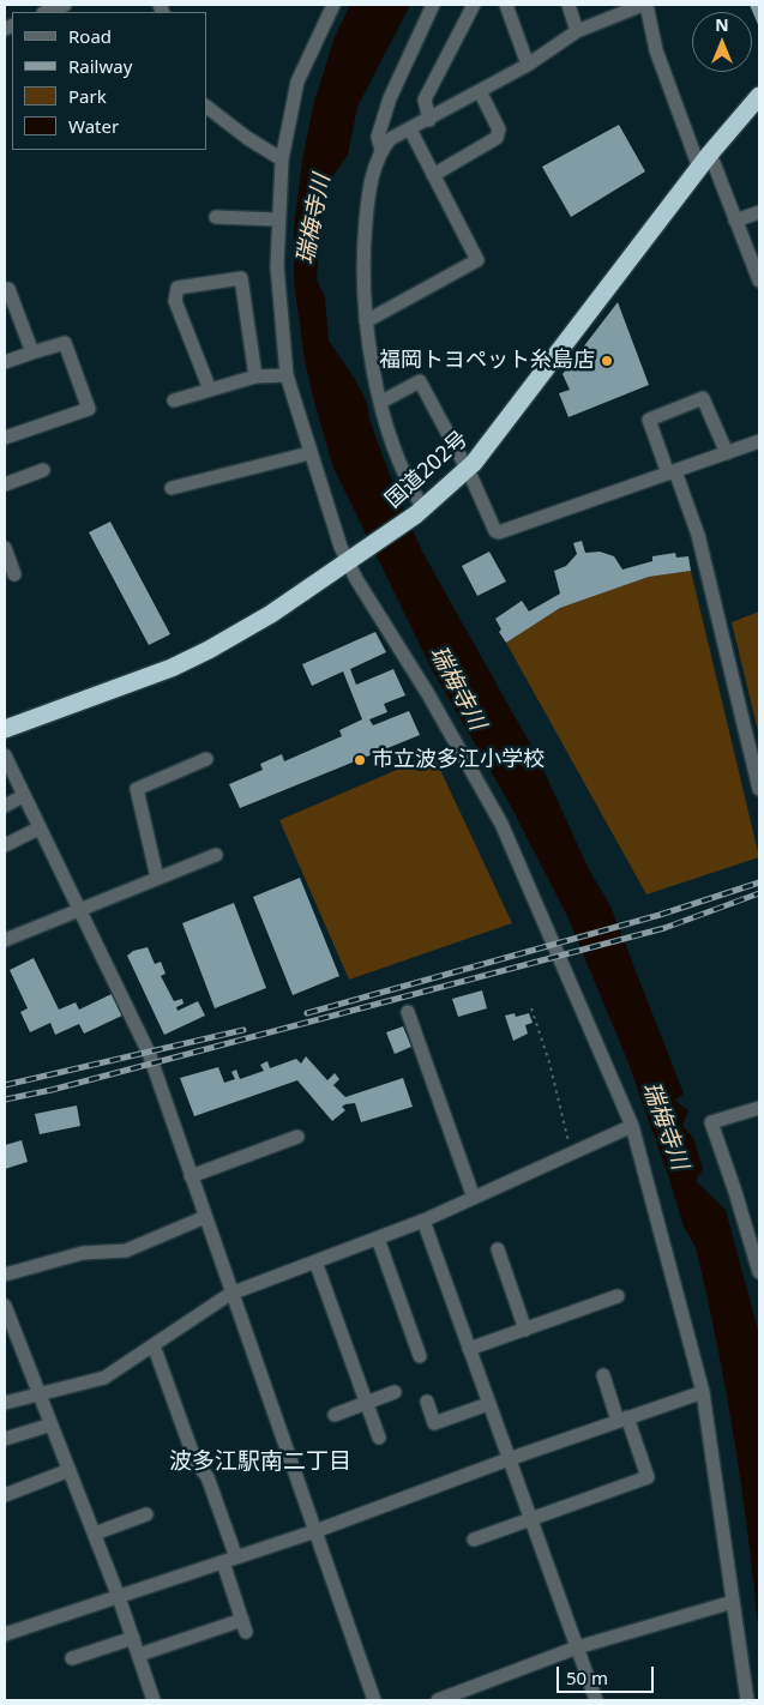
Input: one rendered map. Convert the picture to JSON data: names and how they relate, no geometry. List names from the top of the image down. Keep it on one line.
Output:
{"streets":{"highway":["国道202号"]},"districts":["波多江駅南二丁目"],"water":["瑞梅寺川"],"places":["福岡トヨペット糸島店","市立波多江小学校"],"legend":["Road","Railway","Park","Water"],"scale_bar":"50 m","north":"top"}
